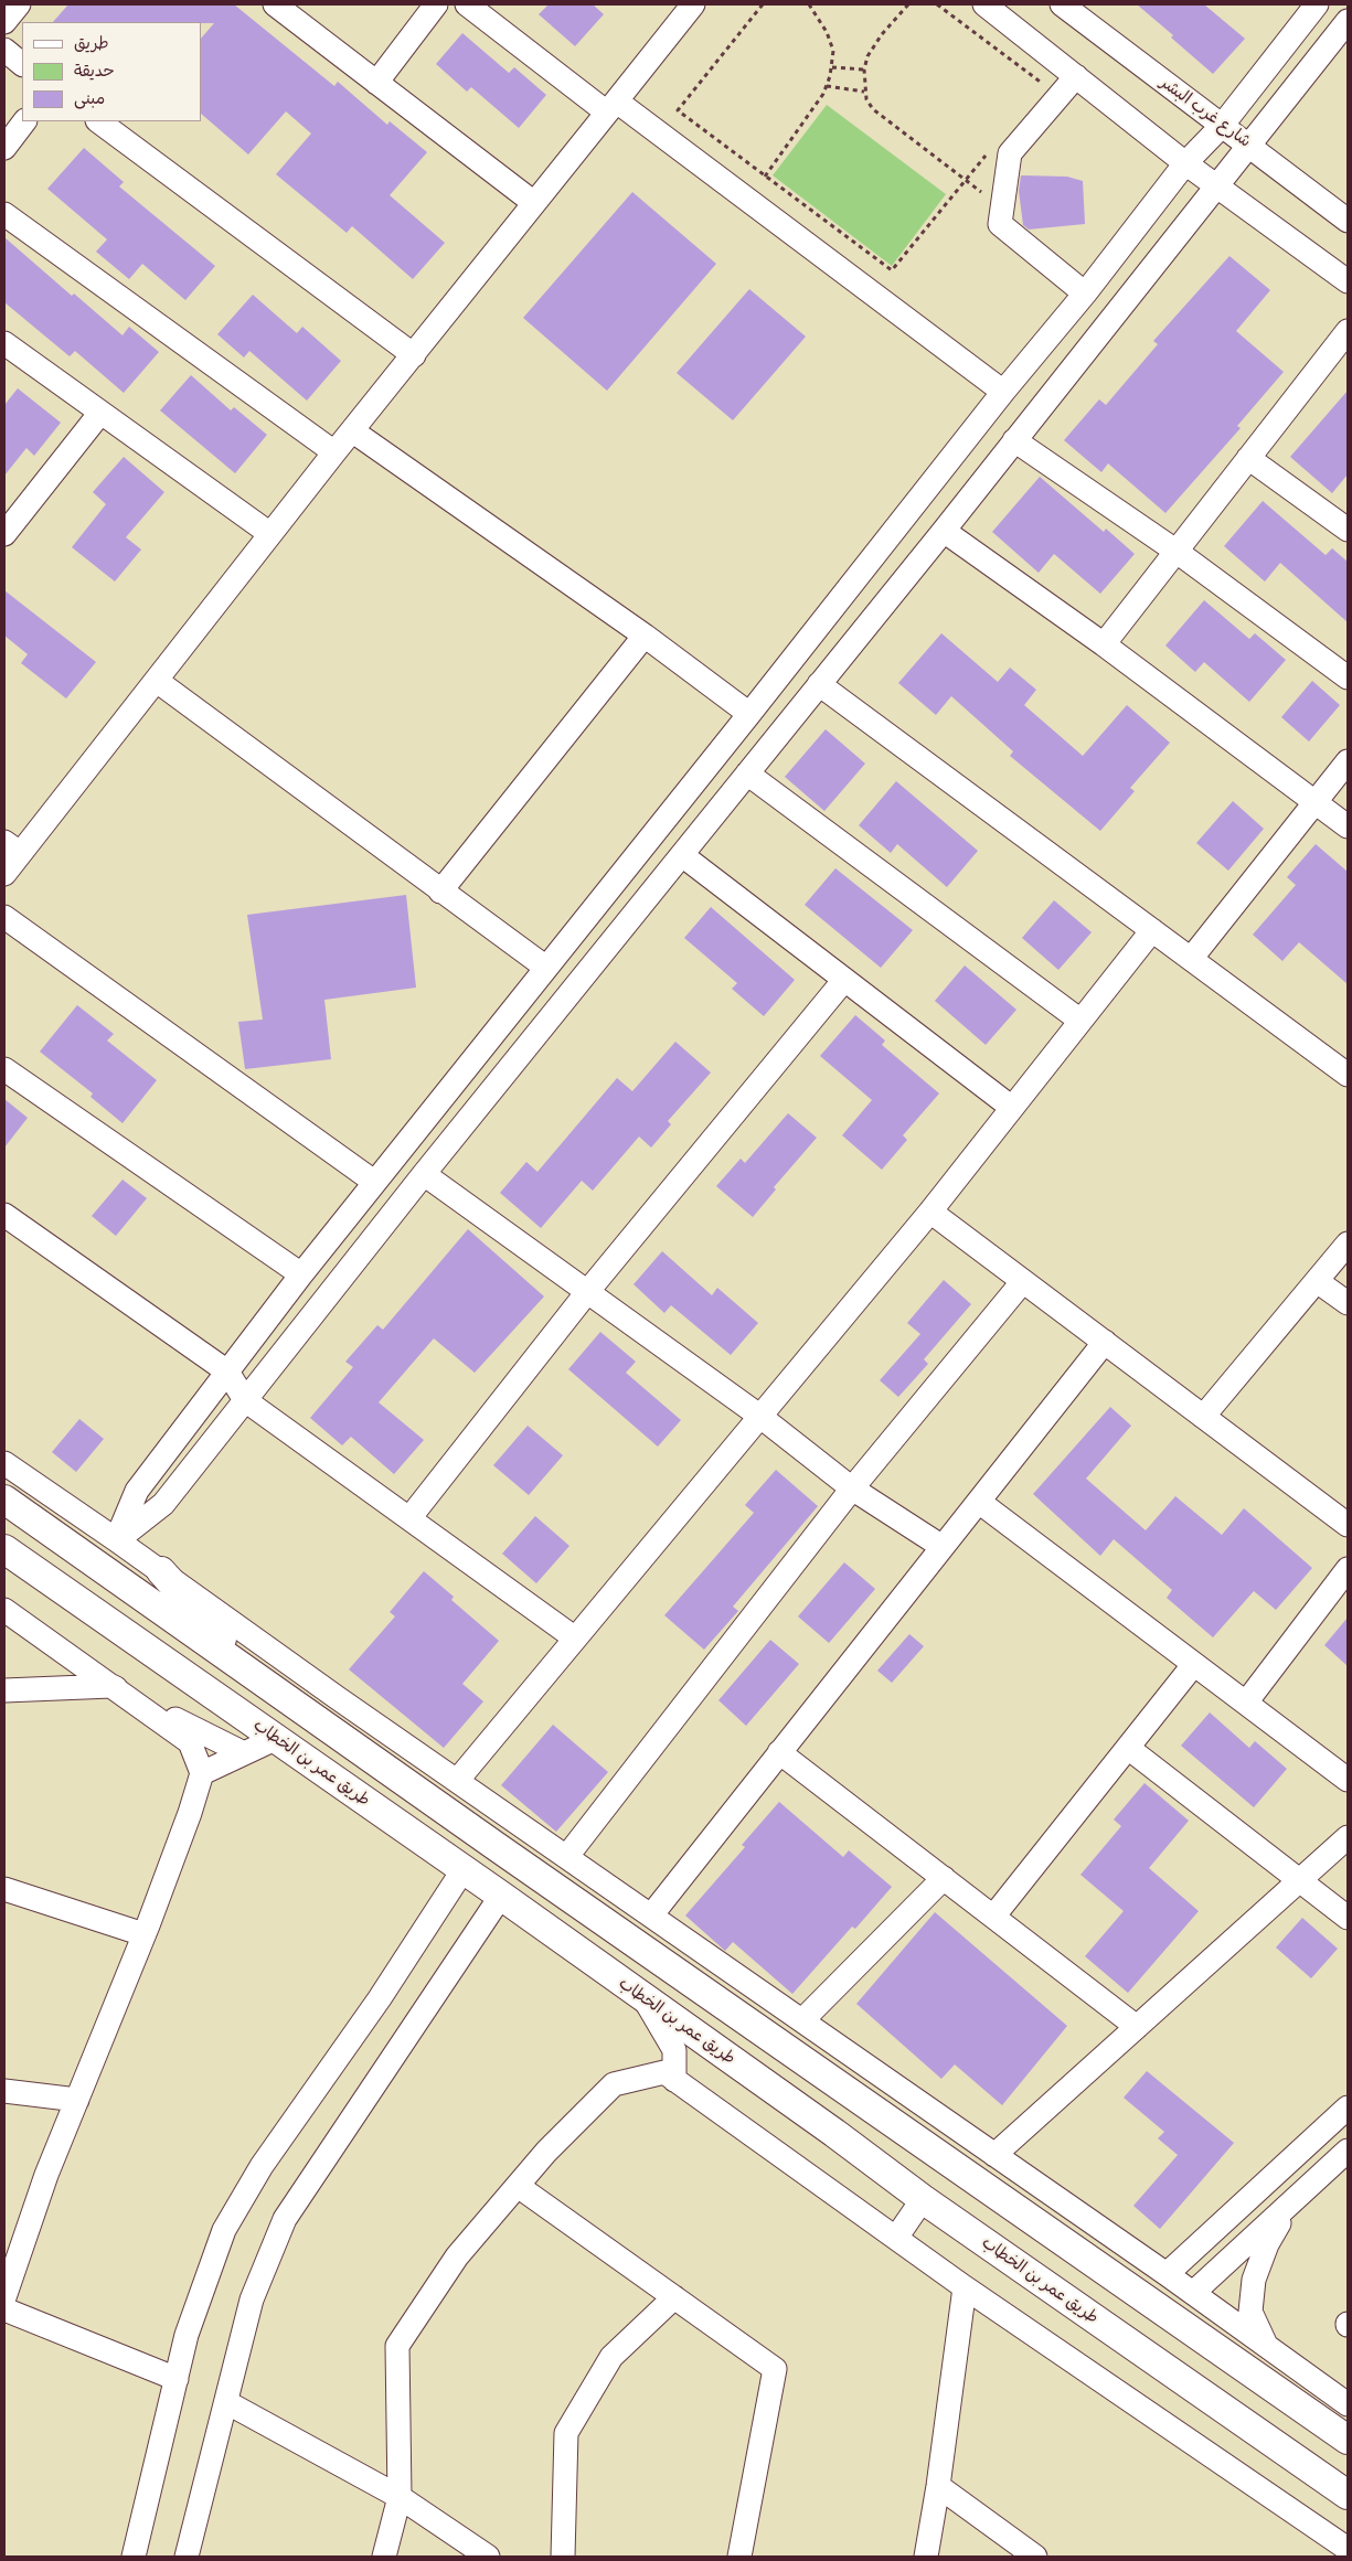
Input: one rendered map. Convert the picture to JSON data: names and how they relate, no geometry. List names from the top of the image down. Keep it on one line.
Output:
{"streets":{"main road":["طريق عمر بن الخطاب"],"street":["شارع غرب البشر"]},"legend":["طريق","حديقة","مبنى"]}
